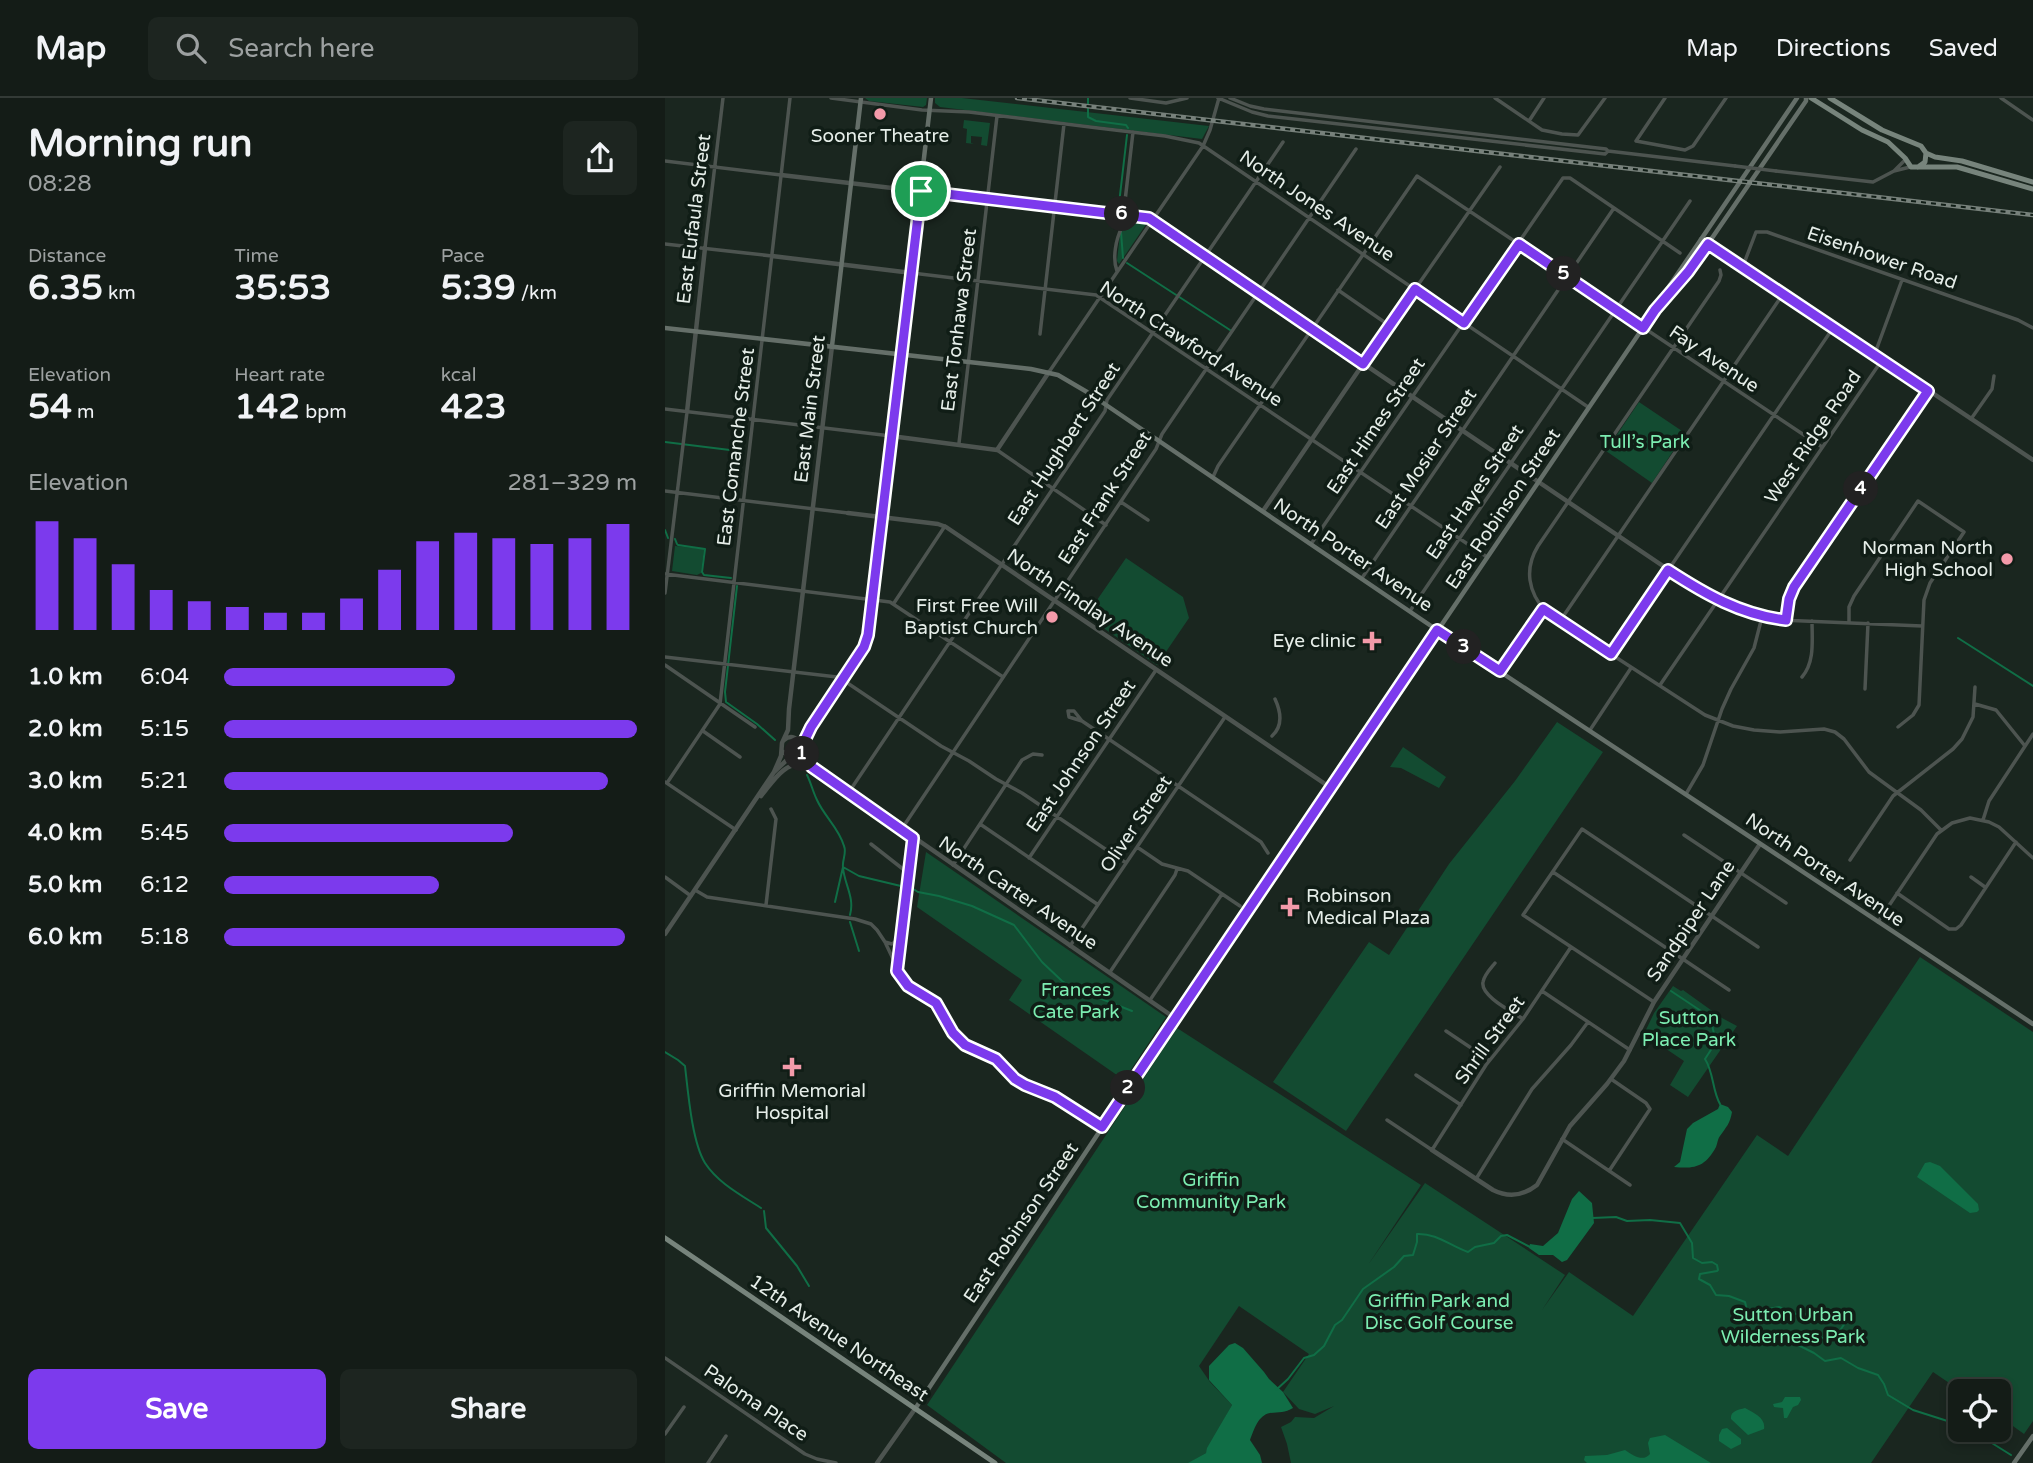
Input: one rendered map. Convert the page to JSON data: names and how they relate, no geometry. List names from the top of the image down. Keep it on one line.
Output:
{"streets":{"main road":["East Main Street","East Robinson Street","North Porter Avenue","12th Avenue Northeast"],"street":["North Jones Avenue","East Eufaula Street","Eisenhower Road","East Tonhawa Street","North Crawford Avenue","Fay Avenue","East Himes Street","West Ridge Road","East Hughbert Street","East Comanche Street","East Mosier Street","East Hayes Street","East Frank Street","North Findlay Avenue","East Johnson Street","Oliver Street","North Carter Avenue","Sandpiper Lane","Shrill Street","Paloma Place"]},"crossings":[["North Jones Avenue","East Tonhawa Street"],["North Jones Avenue","Fay Avenue"],["North Jones Avenue","East Main Street"],["North Jones Avenue","East Himes Street"],["North Jones Avenue","East Hughbert Street"],["North Jones Avenue","East Mosier Street"],["North Jones Avenue","East Hayes Street"],["North Jones Avenue","East Frank Street"],["North Jones Avenue","East Robinson Street"],["East Eufaula Street","North Porter Avenue"],["East Eufaula Street","North Findlay Avenue"],["East Tonhawa Street","North Crawford Avenue"],["East Tonhawa Street","North Porter Avenue"],["North Crawford Avenue","East Main Street"],["North Crawford Avenue","East Himes Street"],["North Crawford Avenue","East Hughbert Street"],["North Crawford Avenue","East Comanche Street"],["North Crawford Avenue","East Mosier Street"],["North Crawford Avenue","East Hayes Street"],["North Crawford Avenue","East Frank Street"],["North Crawford Avenue","East Robinson Street"],["Fay Avenue","East Himes Street"],["Fay Avenue","West Ridge Road"],["Fay Avenue","East Mosier Street"],["Fay Avenue","East Hayes Street"],["Fay Avenue","East Robinson Street"],["East Main Street","North Porter Avenue"],["East Main Street","North Findlay Avenue"],["East Main Street","North Carter Avenue"],["East Himes Street","East Mosier Street"],["East Himes Street","North Porter Avenue"],["East Hughbert Street","North Porter Avenue"],["East Hughbert Street","North Findlay Avenue"],["East Hughbert Street","North Carter Avenue"],["East Comanche Street","North Porter Avenue"],["East Comanche Street","North Findlay Avenue"],["East Mosier Street","North Porter Avenue"],["East Hayes Street","North Porter Avenue"],["East Frank Street","North Porter Avenue"],["East Frank Street","North Findlay Avenue"],["East Frank Street","North Carter Avenue"],["East Robinson Street","North Porter Avenue"],["East Robinson Street","North Findlay Avenue"],["East Robinson Street","North Carter Avenue"],["East Robinson Street","12th Avenue Northeast"],["North Porter Avenue","Sandpiper Lane"],["North Findlay Avenue","East Johnson Street"],["North Findlay Avenue","Oliver Street"],["Oliver Street","North Carter Avenue"],["Sandpiper Lane","Shrill Street"]],"parks":["Tull’s Park","Frances Cate Park","Sutton Place Park","Griffin Community Park","Griffin Park and Disc Golf Course","Sutton Urban Wilderness Park"],"places":{"other":["Sooner Theatre","Norman North High School","First Free Will Baptist Church"],"health":["Eye clinic","Robinson Medical Plaza","Griffin Memorial Hospital"]},"page":{"header":"Map","search":"Search here","nav":["Map","Directions","Saved"],"heading":["Morning run","08:28"],"pins":["6","5","4","3","1","2"],"stats":[["Distance","6.35 km"],["Time","35:53"],["Pace","5:39 /km"],["Elevation","54 m"],["Heart rate","142 bpm"],["kcal","423"]],"chart":["Elevation","281–329 m"],"list":[{"name":"1.0 km","note":"6:04"},{"name":"2.0 km","note":"5:15"},{"name":"3.0 km","note":"5:21"},{"name":"4.0 km","note":"5:45"},{"name":"5.0 km","note":"6:12"},{"name":"6.0 km","note":"5:18"}],"buttons":["Save","Share"]}}
